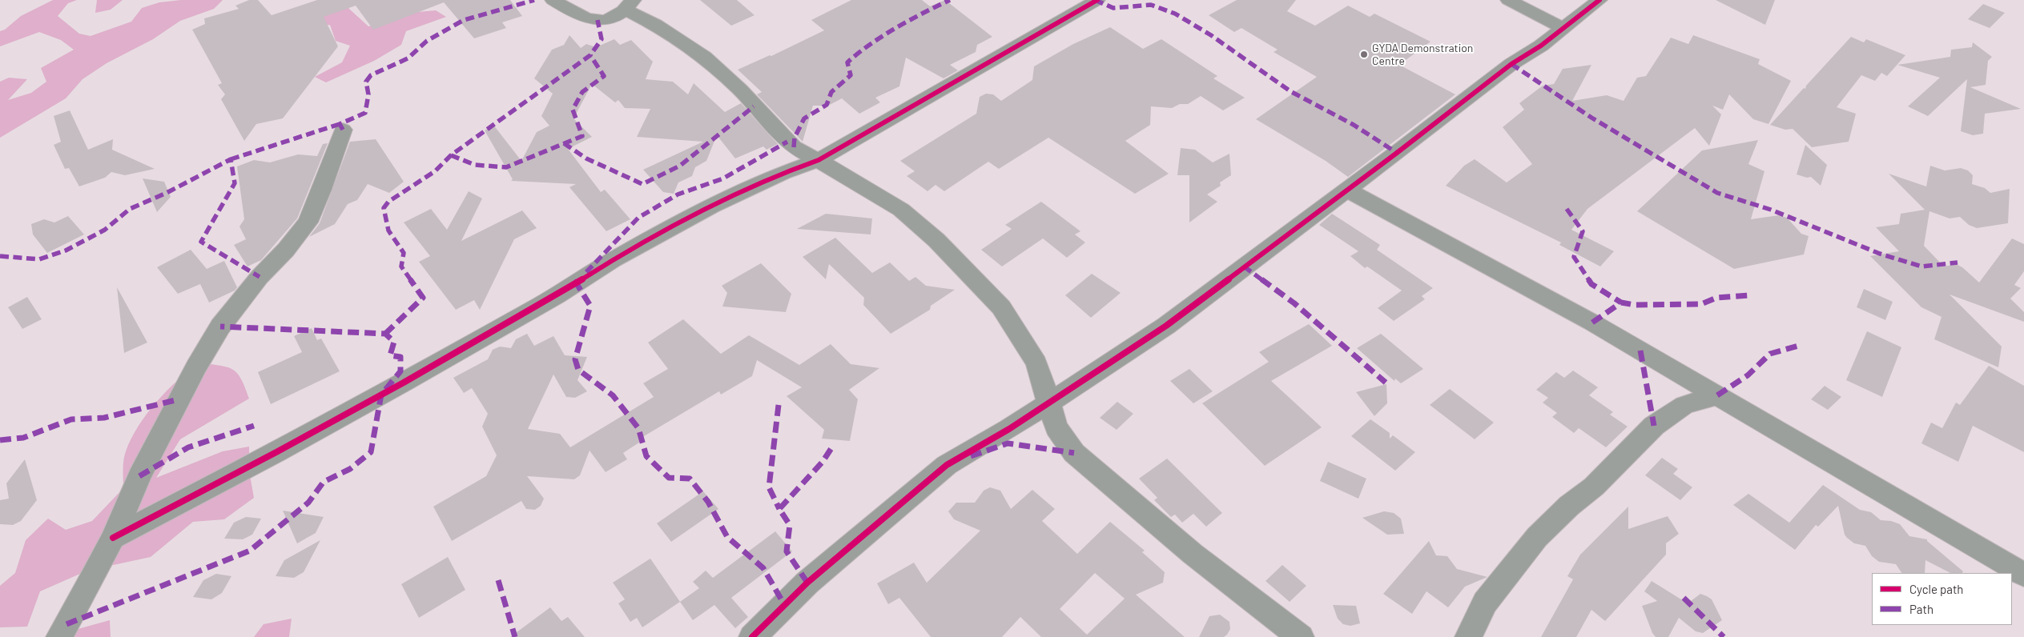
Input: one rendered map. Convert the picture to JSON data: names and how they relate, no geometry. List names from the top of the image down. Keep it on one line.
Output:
{"places":["GYDA Demonstration Centre"],"legend":["Cycle path","Path"]}
